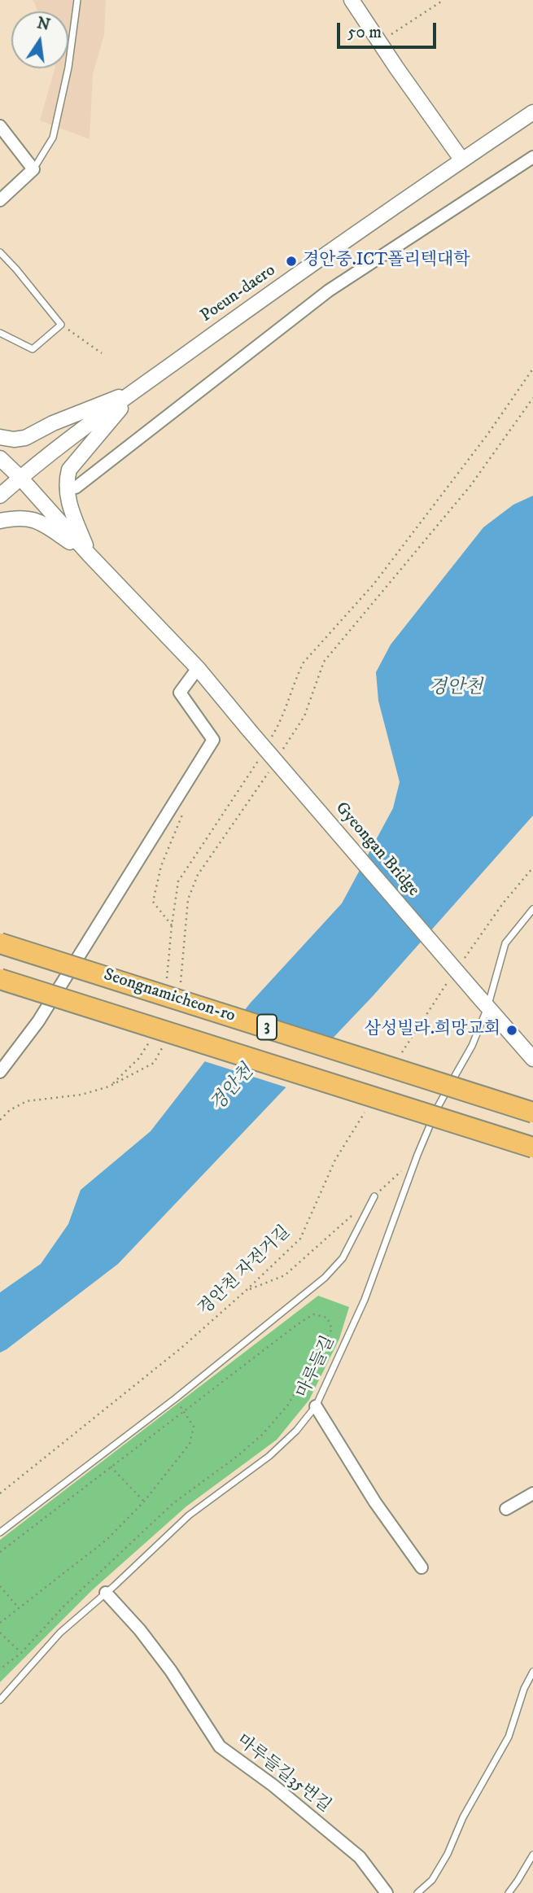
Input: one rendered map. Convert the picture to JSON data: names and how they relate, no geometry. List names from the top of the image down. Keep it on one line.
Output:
{"streets":{"highway":["Seongnamicheon-ro","3"],"street":["Poeun-daero","Gyeongan Bridge","마루들길35번길"],"lane":["마루들길"],"path":["경안천 자전거길"]},"crossings":[["Gyeongan Bridge","마루들길"],["마루들길","마루들길35번길"]],"water":["경안천"],"places":["경안중.ICT폴리텍대학","삼성빌라.희망교회"],"scale_bar":"50 m","north":"top"}
